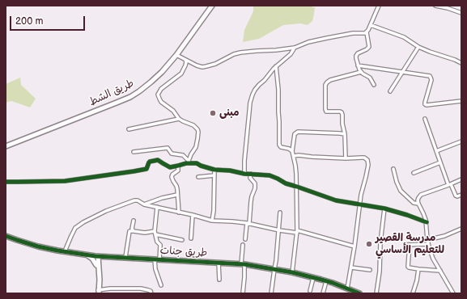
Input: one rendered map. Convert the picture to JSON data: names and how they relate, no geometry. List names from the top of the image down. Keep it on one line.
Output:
{"streets":{"street":["طريق الشط","طريق جنات"]},"places":["مبنى","مدرسة القصير للتعليم الأساسي"],"scale_bar":"200 m"}
